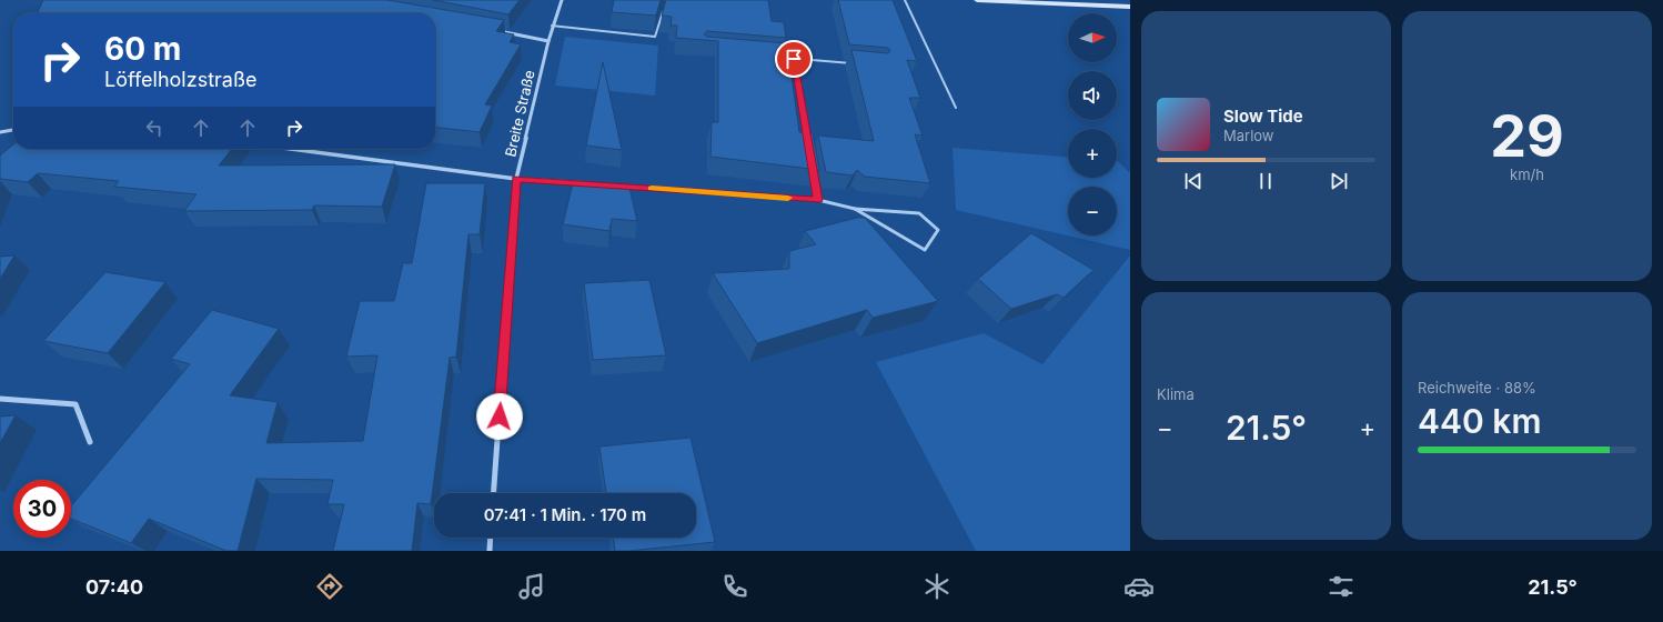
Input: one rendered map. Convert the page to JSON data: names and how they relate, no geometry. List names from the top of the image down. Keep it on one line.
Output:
{"streets":{"street":["Breite Straße"]},"north":"right","page":{"tile":[["29","km/h"],"Klima",["Reichweite · 88%","440 km"]],"map_buttons":["+","−"],"turn":["60 m","Löffelholzstraße"],"song":["Slow Tide","Marlow"],"heat":["−","21.5°","+"],"limit":"30","trip":"07:41 · 1 Min. · 170 m","tabs":["07:40","21.5°"]}}
